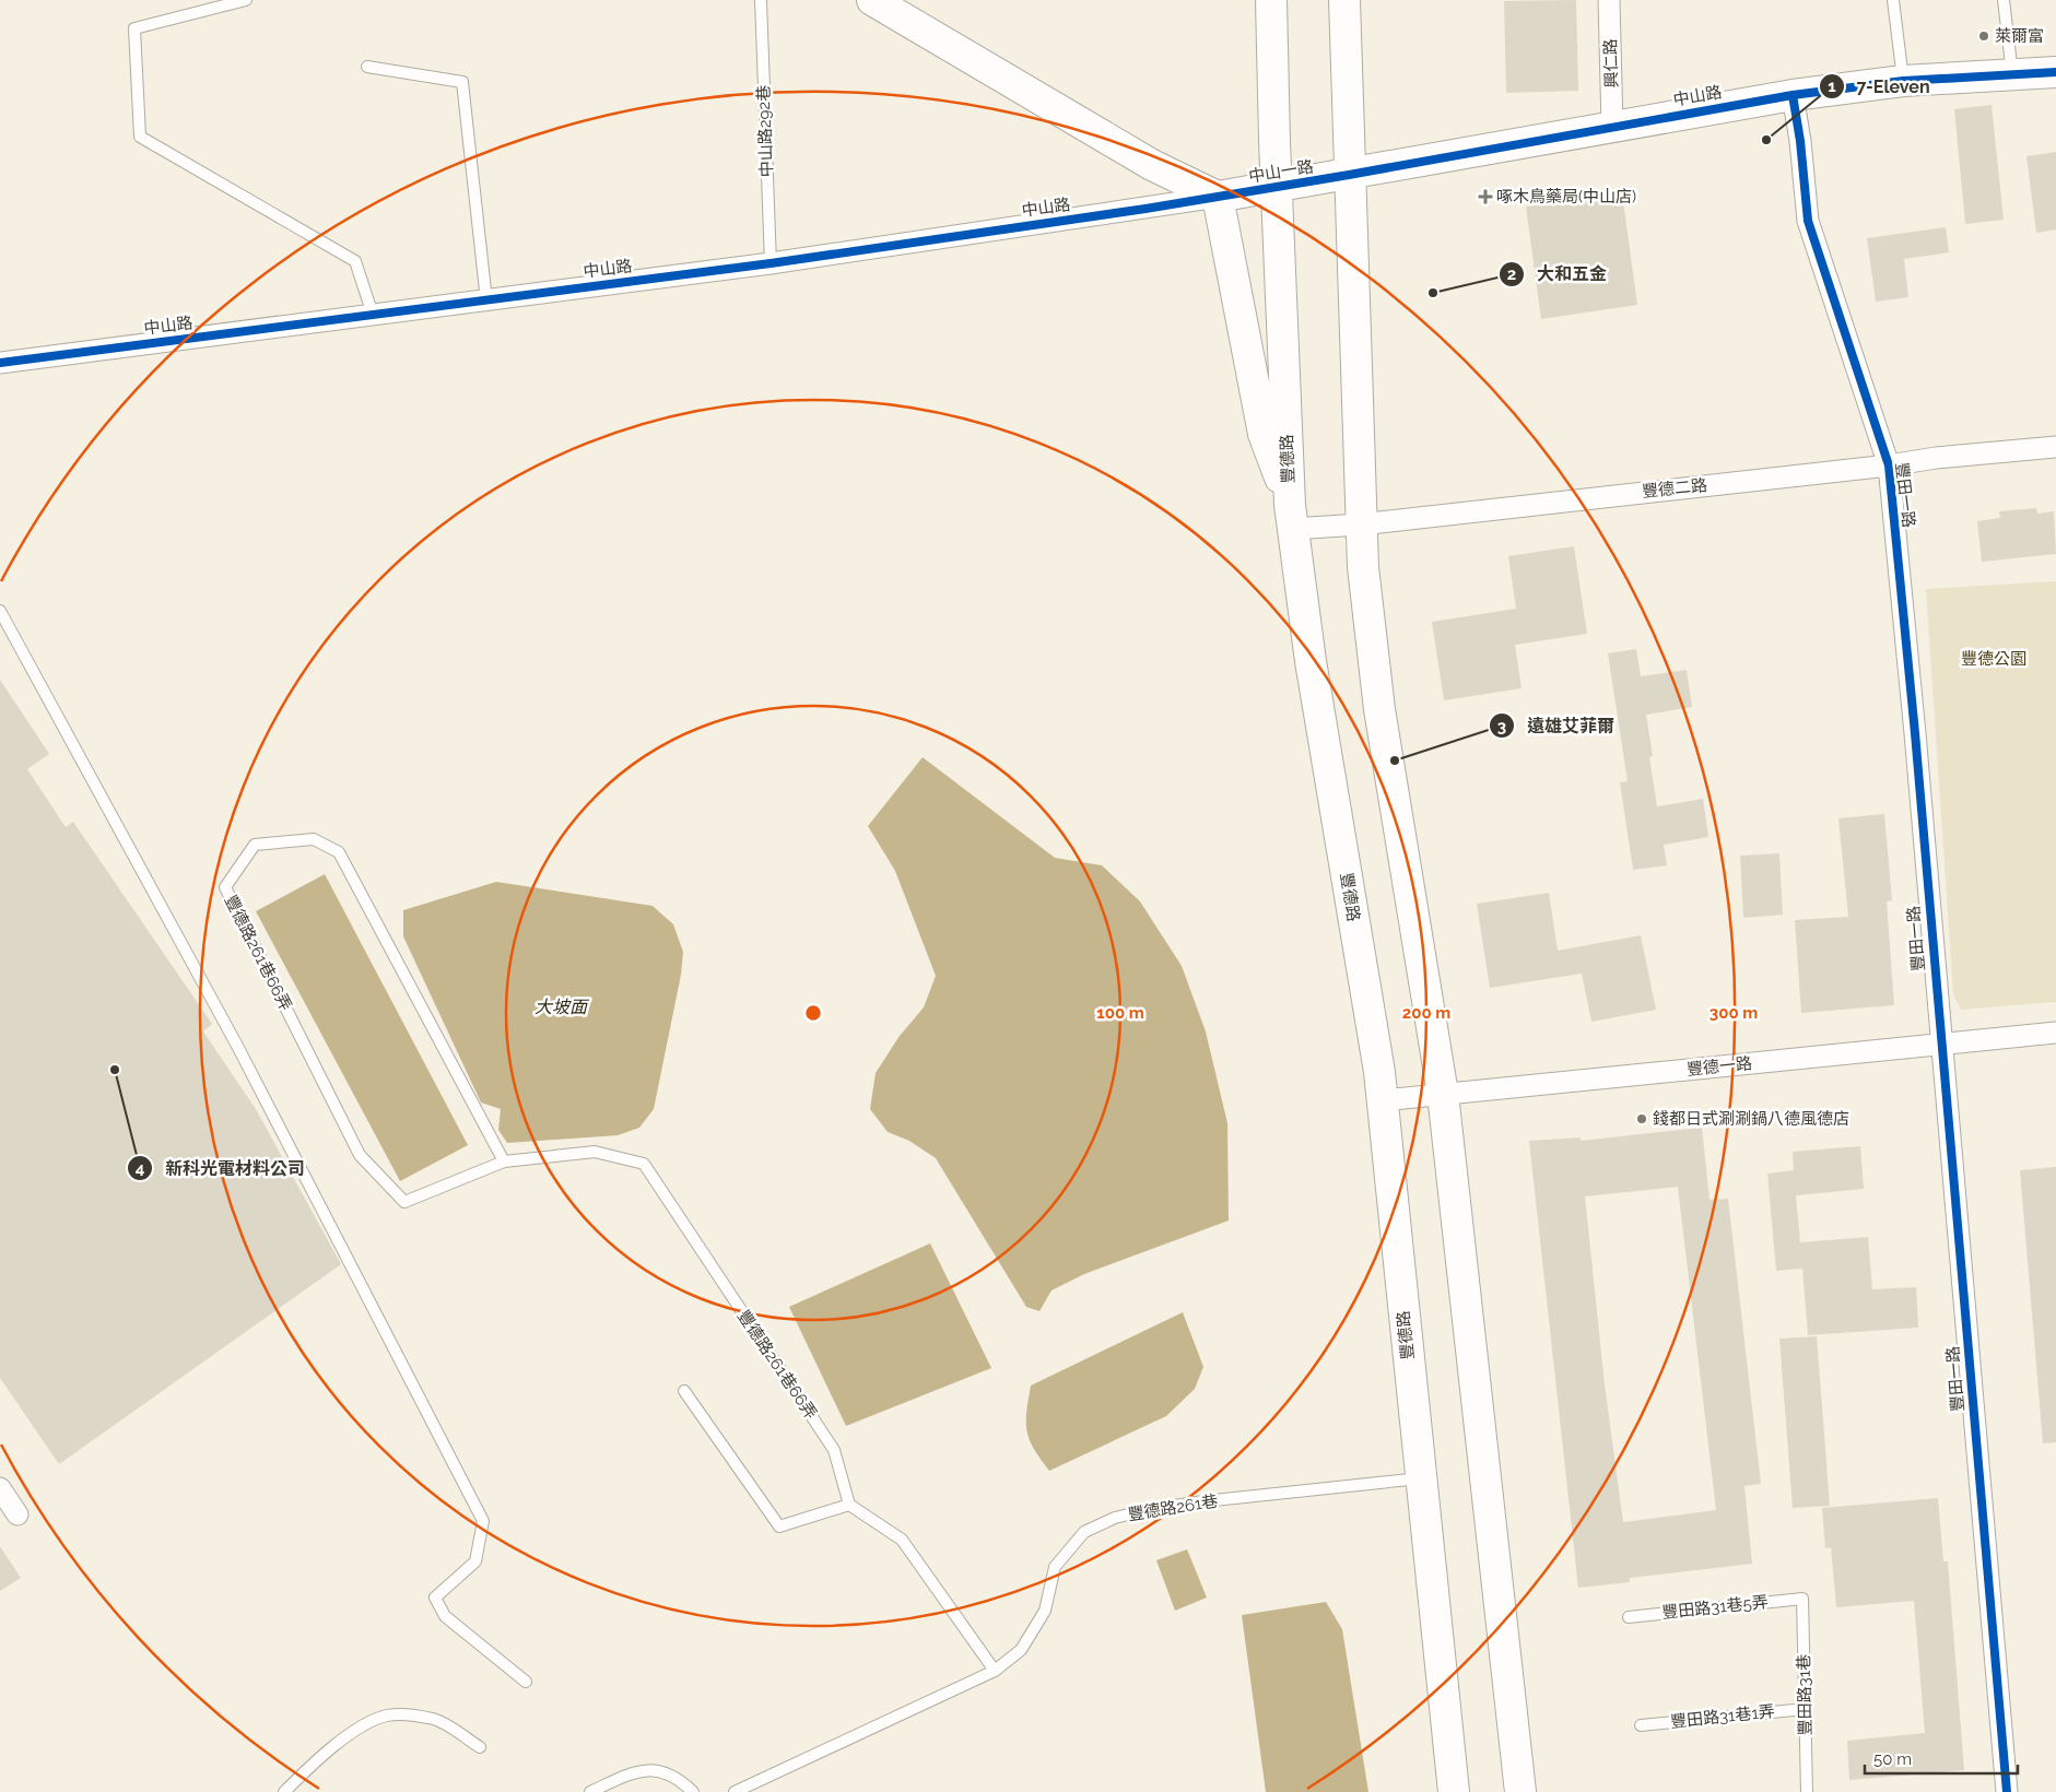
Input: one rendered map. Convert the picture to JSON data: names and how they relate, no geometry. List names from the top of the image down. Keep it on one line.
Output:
{"streets":{"main road":["中山路","中山一路","豐德路"],"street":["興仁路","豐德二路","豐田一路","豐德一路"],"lane":["中山路292巷","豐德路261巷66弄","豐德路261巷","豐田路31巷5弄","豐田路31巷","豐田路31巷1弄"]},"crossings":[["興仁路","中山路"],["中山路","中山路292巷"],["中山路","中山一路"],["中山路","豐田一路"],["中山一路","豐德路"],["豐德路","豐德二路"],["豐德路","豐德一路"],["豐德路","豐德路261巷"],["豐德二路","豐田一路"],["豐田一路","豐德一路"],["豐田路31巷5弄","豐田路31巷"],["豐田路31巷","豐田路31巷1弄"]],"water":["大坡面"],"parks":["豐德公園"],"places":{"other":["萊爾富","7-Eleven","大和五金","遠雄艾菲爾","新科光電材料公司","錢都日式涮涮鍋八德風德店"],"health":["啄木鳥藥局(中山店)"]},"scale_bar":"50 m","rings":["100 m","200 m","300 m"]}
